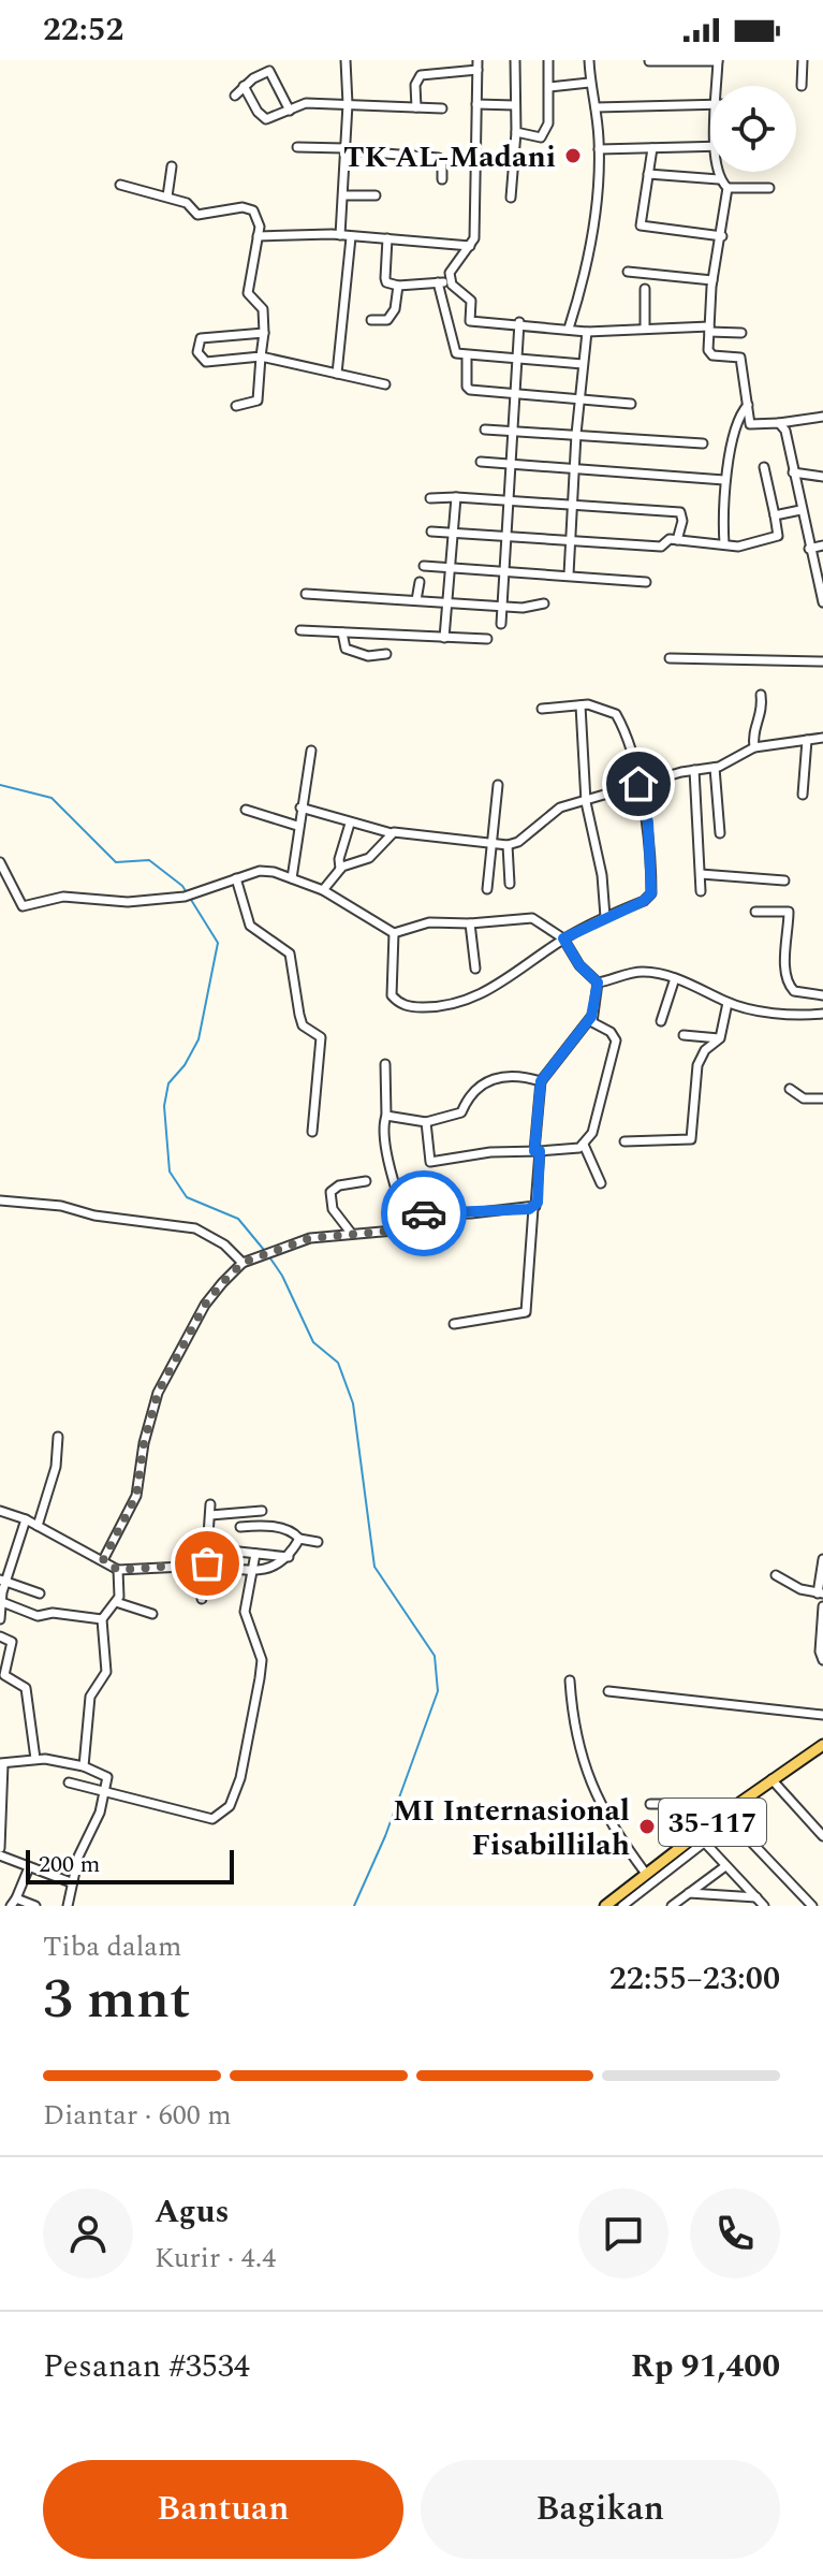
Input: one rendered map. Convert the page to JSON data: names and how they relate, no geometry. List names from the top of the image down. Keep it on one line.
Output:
{"streets":{"main road":["35-117"]},"places":["TK AL-Madani","MI Internasional Fisabillilah"],"scale_bar":"200 m","page":{"status":"22:52","scale":"200 m","heading":["3 mnt","Tiba dalam","22:55–23:00"],"panel":["Agus","Kurir · 4.4","Pesanan #3534","Rp 91,400"],"bar":"Diantar · 600 m","buttons":["Bantuan","Bagikan"]}}
